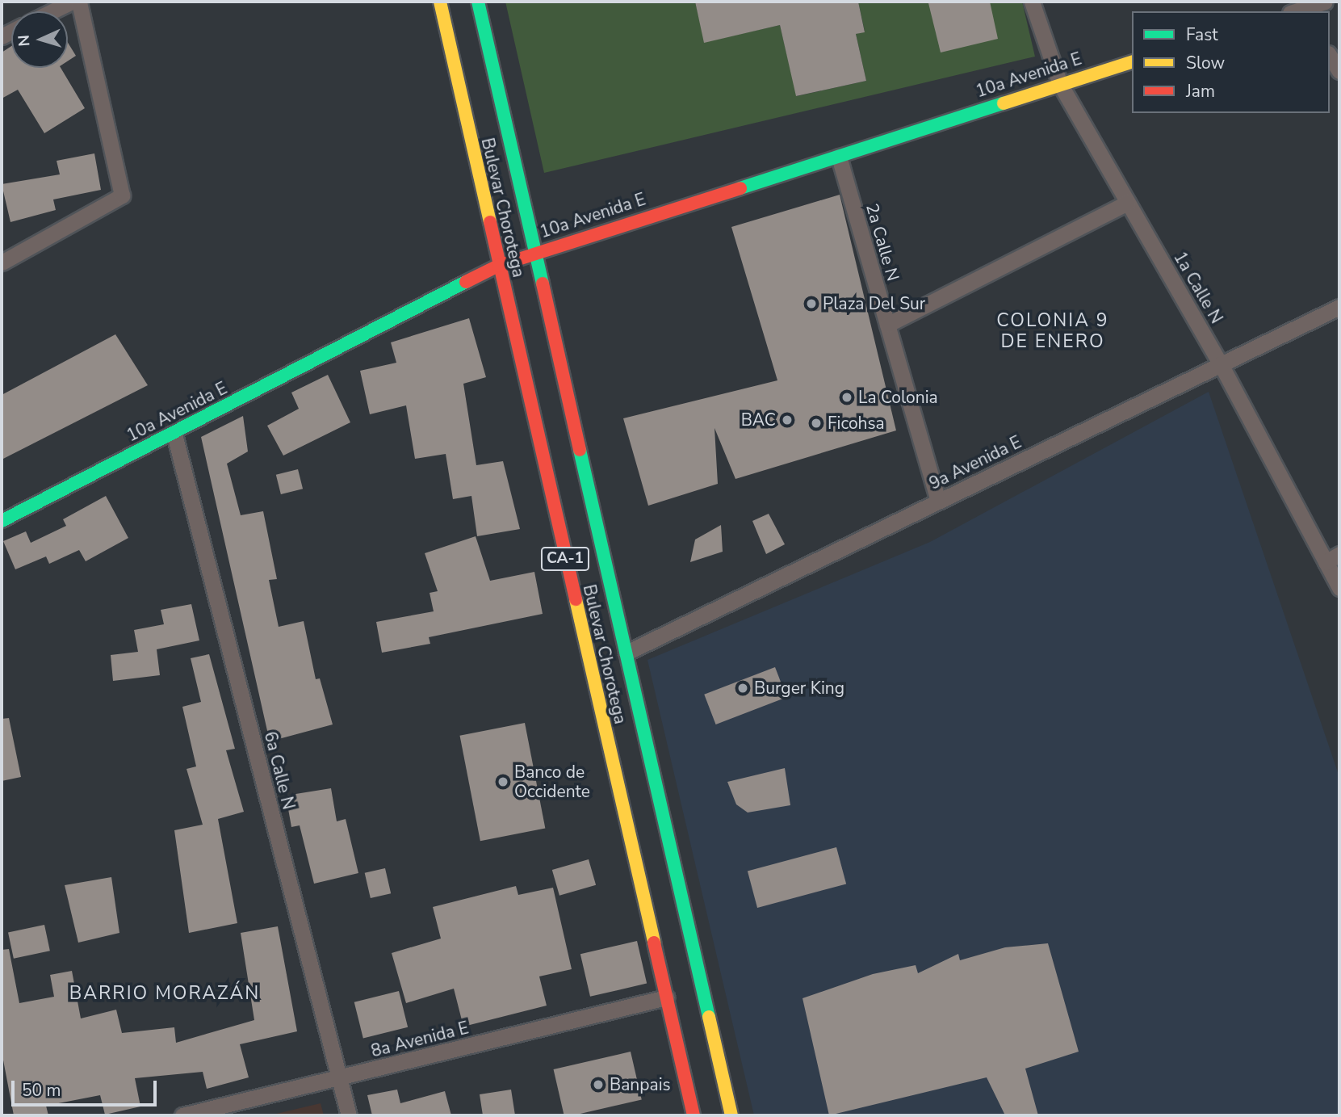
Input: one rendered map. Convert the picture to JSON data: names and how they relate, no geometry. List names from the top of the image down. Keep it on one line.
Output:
{"streets":{"main road":["10a Avenida E","Bulevar Chorotega","CA-1"],"street":["2a Calle N","1a Calle N","9a Avenida E","6a Calle N","8a Avenida E"]},"crossings":[["10a Avenida E","Bulevar Chorotega"],["10a Avenida E","2a Calle N"],["10a Avenida E","1a Calle N"],["10a Avenida E","6a Calle N"],["Bulevar Chorotega","9a Avenida E"],["Bulevar Chorotega","8a Avenida E"],["2a Calle N","9a Avenida E"],["1a Calle N","9a Avenida E"],["6a Calle N","8a Avenida E"]],"districts":["COLONIA 9 DE ENERO","BARRIO MORAZÁN"],"places":["Plaza Del Sur","La Colonia","BAC","Ficohsa","Burger King","Banco de Occidente","Banpais"],"legend":["Fast","Slow","Jam"],"scale_bar":"50 m","north":"left"}
